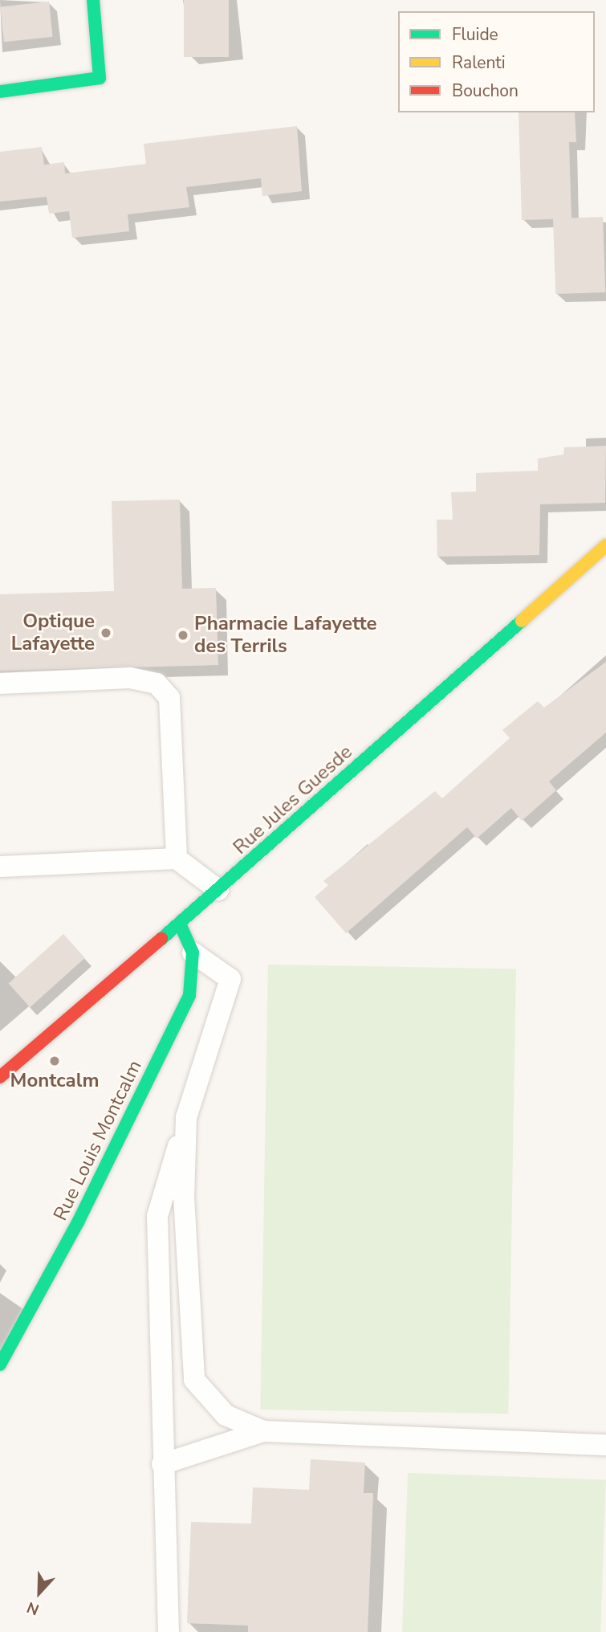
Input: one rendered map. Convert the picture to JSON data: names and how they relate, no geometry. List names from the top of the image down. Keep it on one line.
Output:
{"streets":{"street":["Rue Jules Guesde","Rue Louis Montcalm"]},"crossings":[["Rue Jules Guesde","Rue Louis Montcalm"]],"places":["Optique Lafayette","Pharmacie Lafayette des Terrils","Montcalm"],"legend":["Fluide","Ralenti","Bouchon"],"north":"bottom"}
